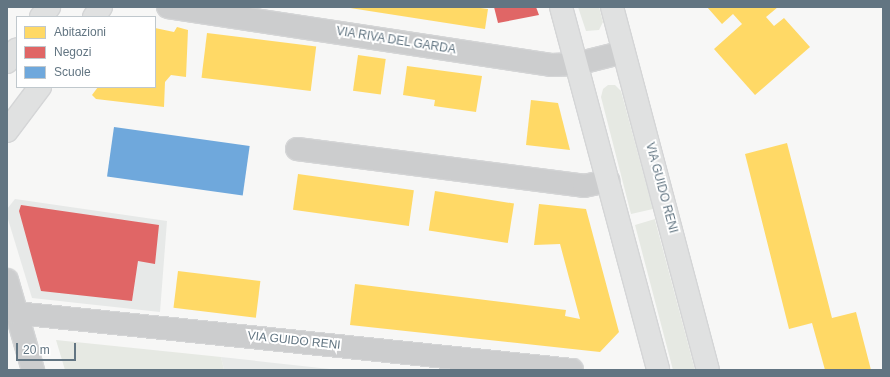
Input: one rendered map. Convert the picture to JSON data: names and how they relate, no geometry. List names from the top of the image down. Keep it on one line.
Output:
{"streets":{"main road":["VIA GUIDO RENI"],"street":["VIA RIVA DEL GARDA"]},"crossings":[["VIA RIVA DEL GARDA","VIA GUIDO RENI"]],"legend":["Abitazioni","Negozi","Scuole"],"scale_bar":"20 m"}
